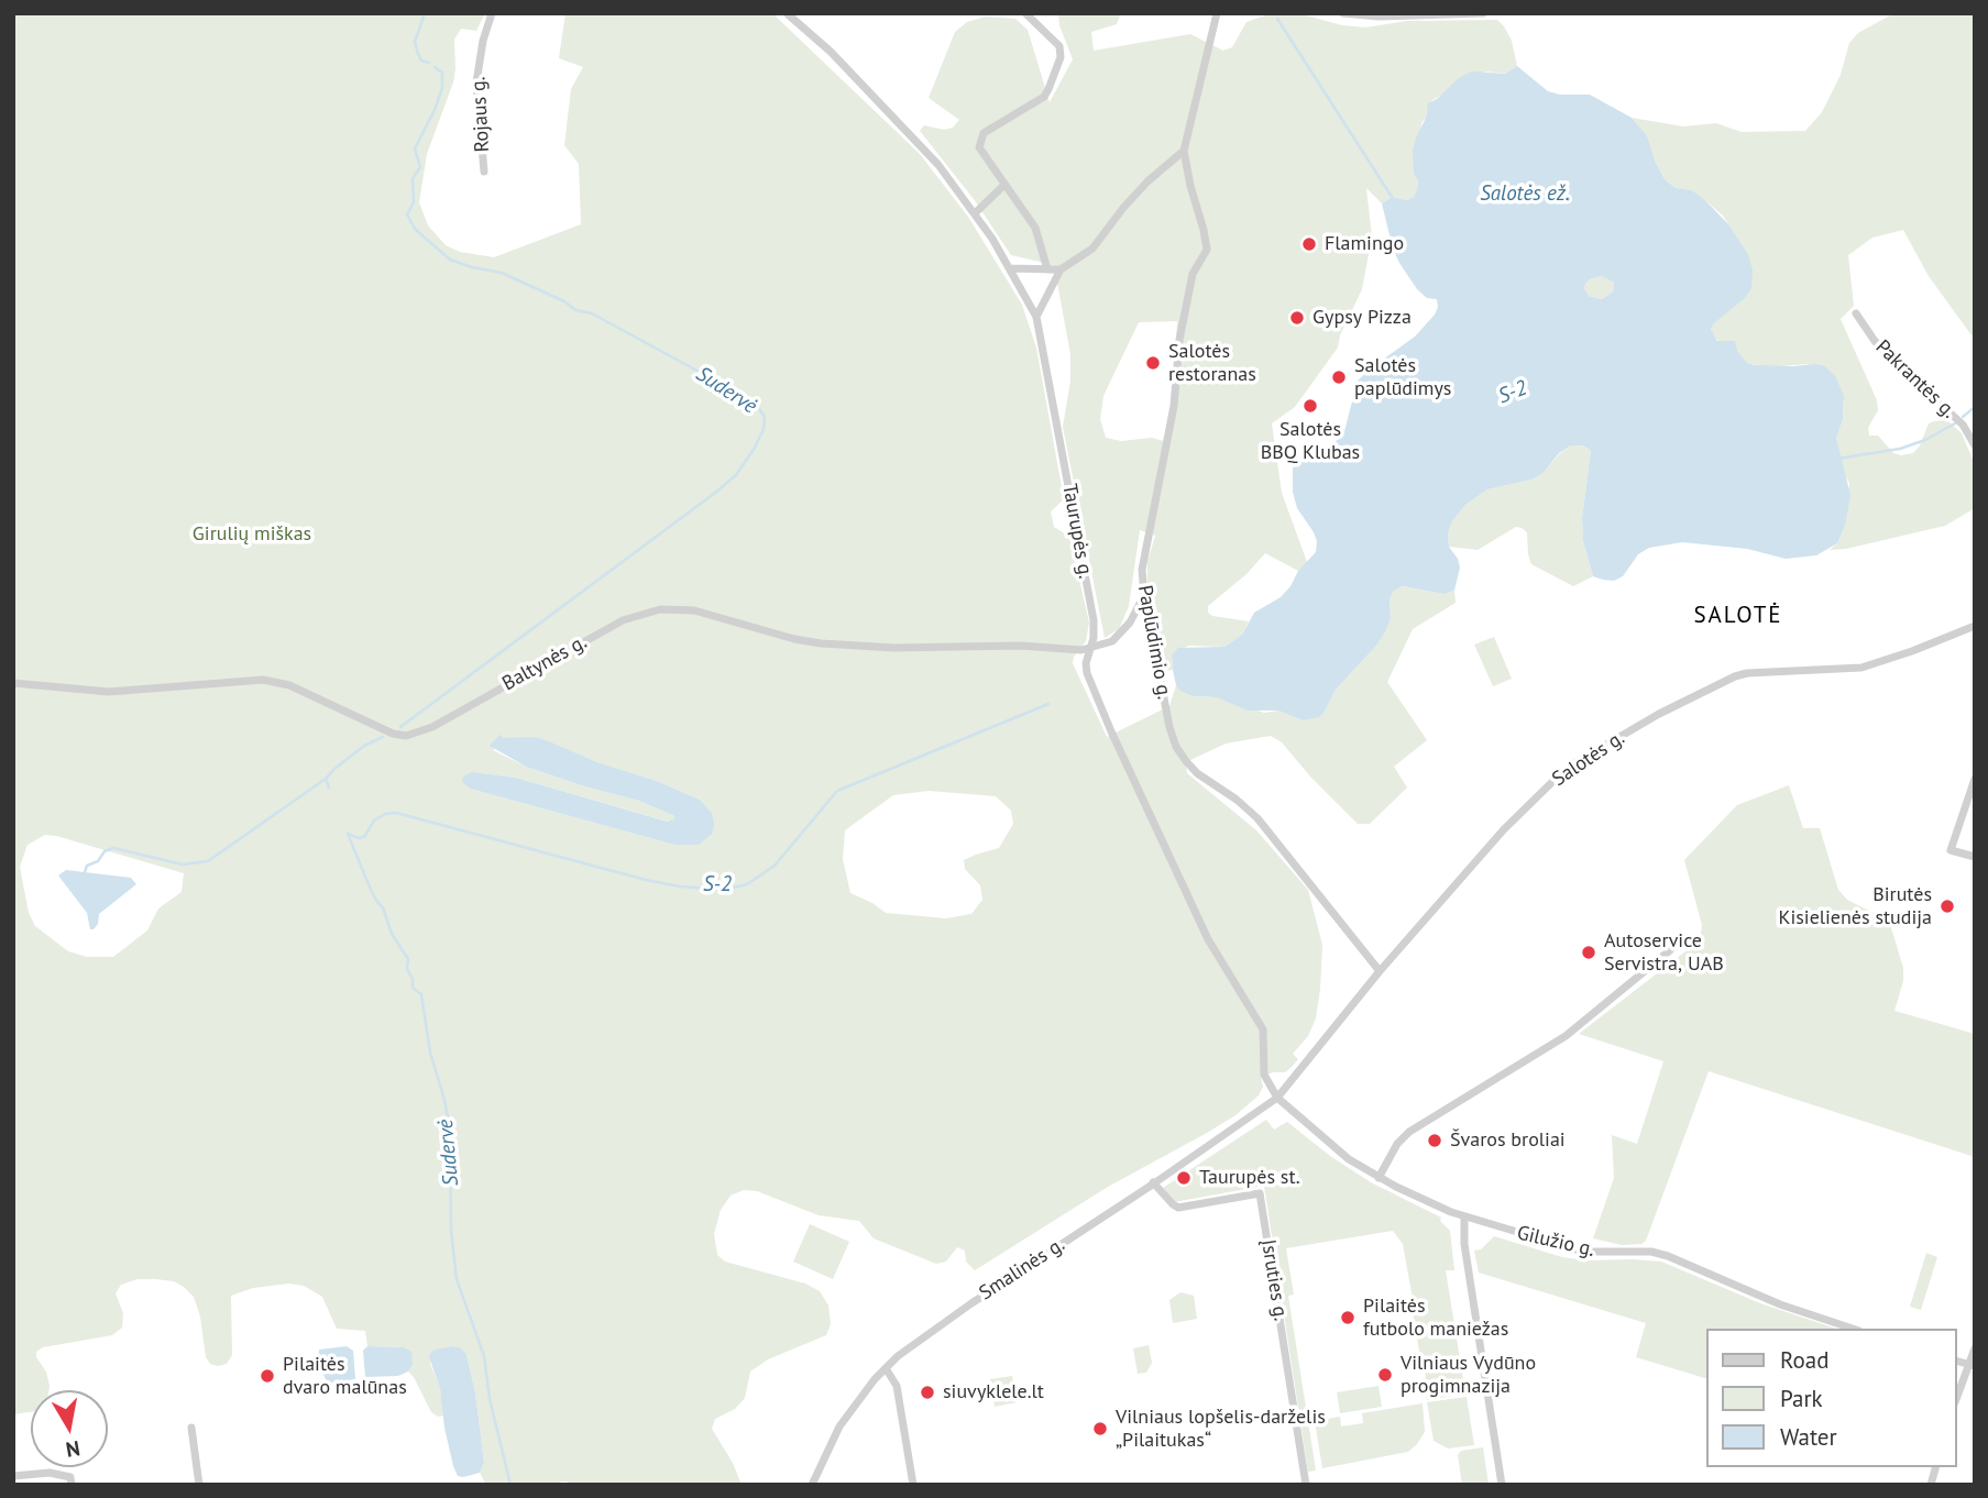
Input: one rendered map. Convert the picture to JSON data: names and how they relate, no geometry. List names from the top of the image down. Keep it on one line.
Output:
{"streets":{"street":["Rojaus g.","Pakrantės g.","Taurupės g.","Paplūdimio g.","Baltynės g.","Salotės g.","Gilužio g.","Smalinės g.","Įsruties g."]},"crossings":[["Taurupės g.","Baltynės g."],["Taurupės g.","Salotės g."],["Taurupės g.","Gilužio g."],["Taurupės g.","Smalinės g."],["Paplūdimio g.","Salotės g."],["Salotės g.","Gilužio g."],["Salotės g.","Smalinės g."],["Gilužio g.","Smalinės g."],["Smalinės g.","Įsruties g."]],"districts":["SALOTĖ"],"water":["Salotės ež.","Sudervė","S-2"],"parks":["Girulių miškas"],"places":["Flamingo","Gypsy Pizza","Salotės restoranas","Salotės paplūdimys","Salotės BBQ Klubas","Birutės Kisielienės studija","Autoservice Servistra, UAB","Švaros broliai","Taurupės st.","Pilaitės futbolo maniežas","Vilniaus Vydūno progimnazija","Pilaitės dvaro malūnas","siuvyklele.lt","Vilniaus lopšelis-darželis „Pilaitukas“"],"legend":["Road","Park","Water"],"north":"bottom"}
